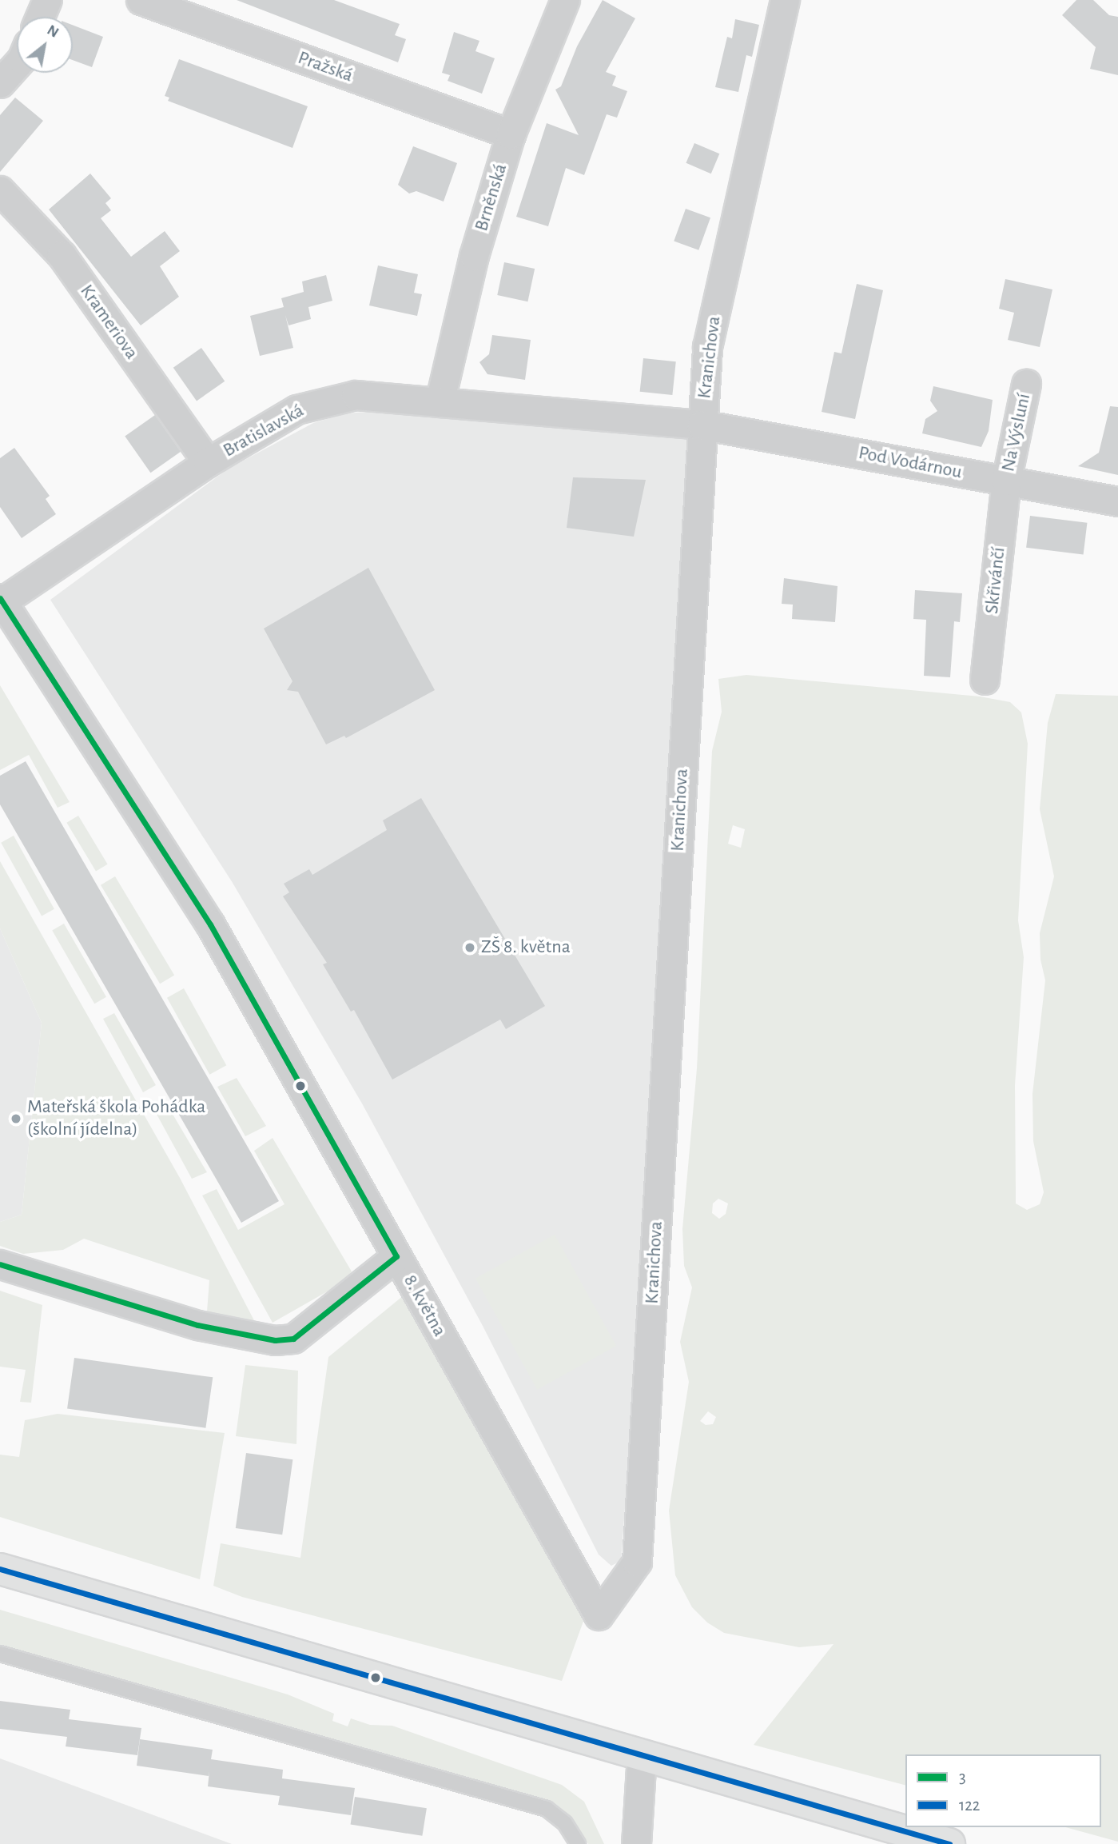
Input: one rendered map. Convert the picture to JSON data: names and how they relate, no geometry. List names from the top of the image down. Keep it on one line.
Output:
{"streets":{"street":["Pražská","Brněnská","Krameriova","Kranichova","Bratislavská","Na Výsluní","Pod Vodárnou","Skřivánčí","8. května"]},"crossings":[["Pražská","Brněnská"],["Brněnská","Bratislavská"],["Krameriova","Bratislavská"],["Kranichova","Bratislavská"],["Kranichova","Pod Vodárnou"],["Kranichova","8. května"],["Bratislavská","Pod Vodárnou"],["Bratislavská","8. května"],["Na Výsluní","Pod Vodárnou"],["Na Výsluní","Skřivánčí"],["Pod Vodárnou","Skřivánčí"]],"places":["ZŠ 8. května","Mateřská škola Pohádka (školní jídelna)"],"lines":["transit line 3","transit line 122"],"legend":["3","122"],"north":"top right"}
